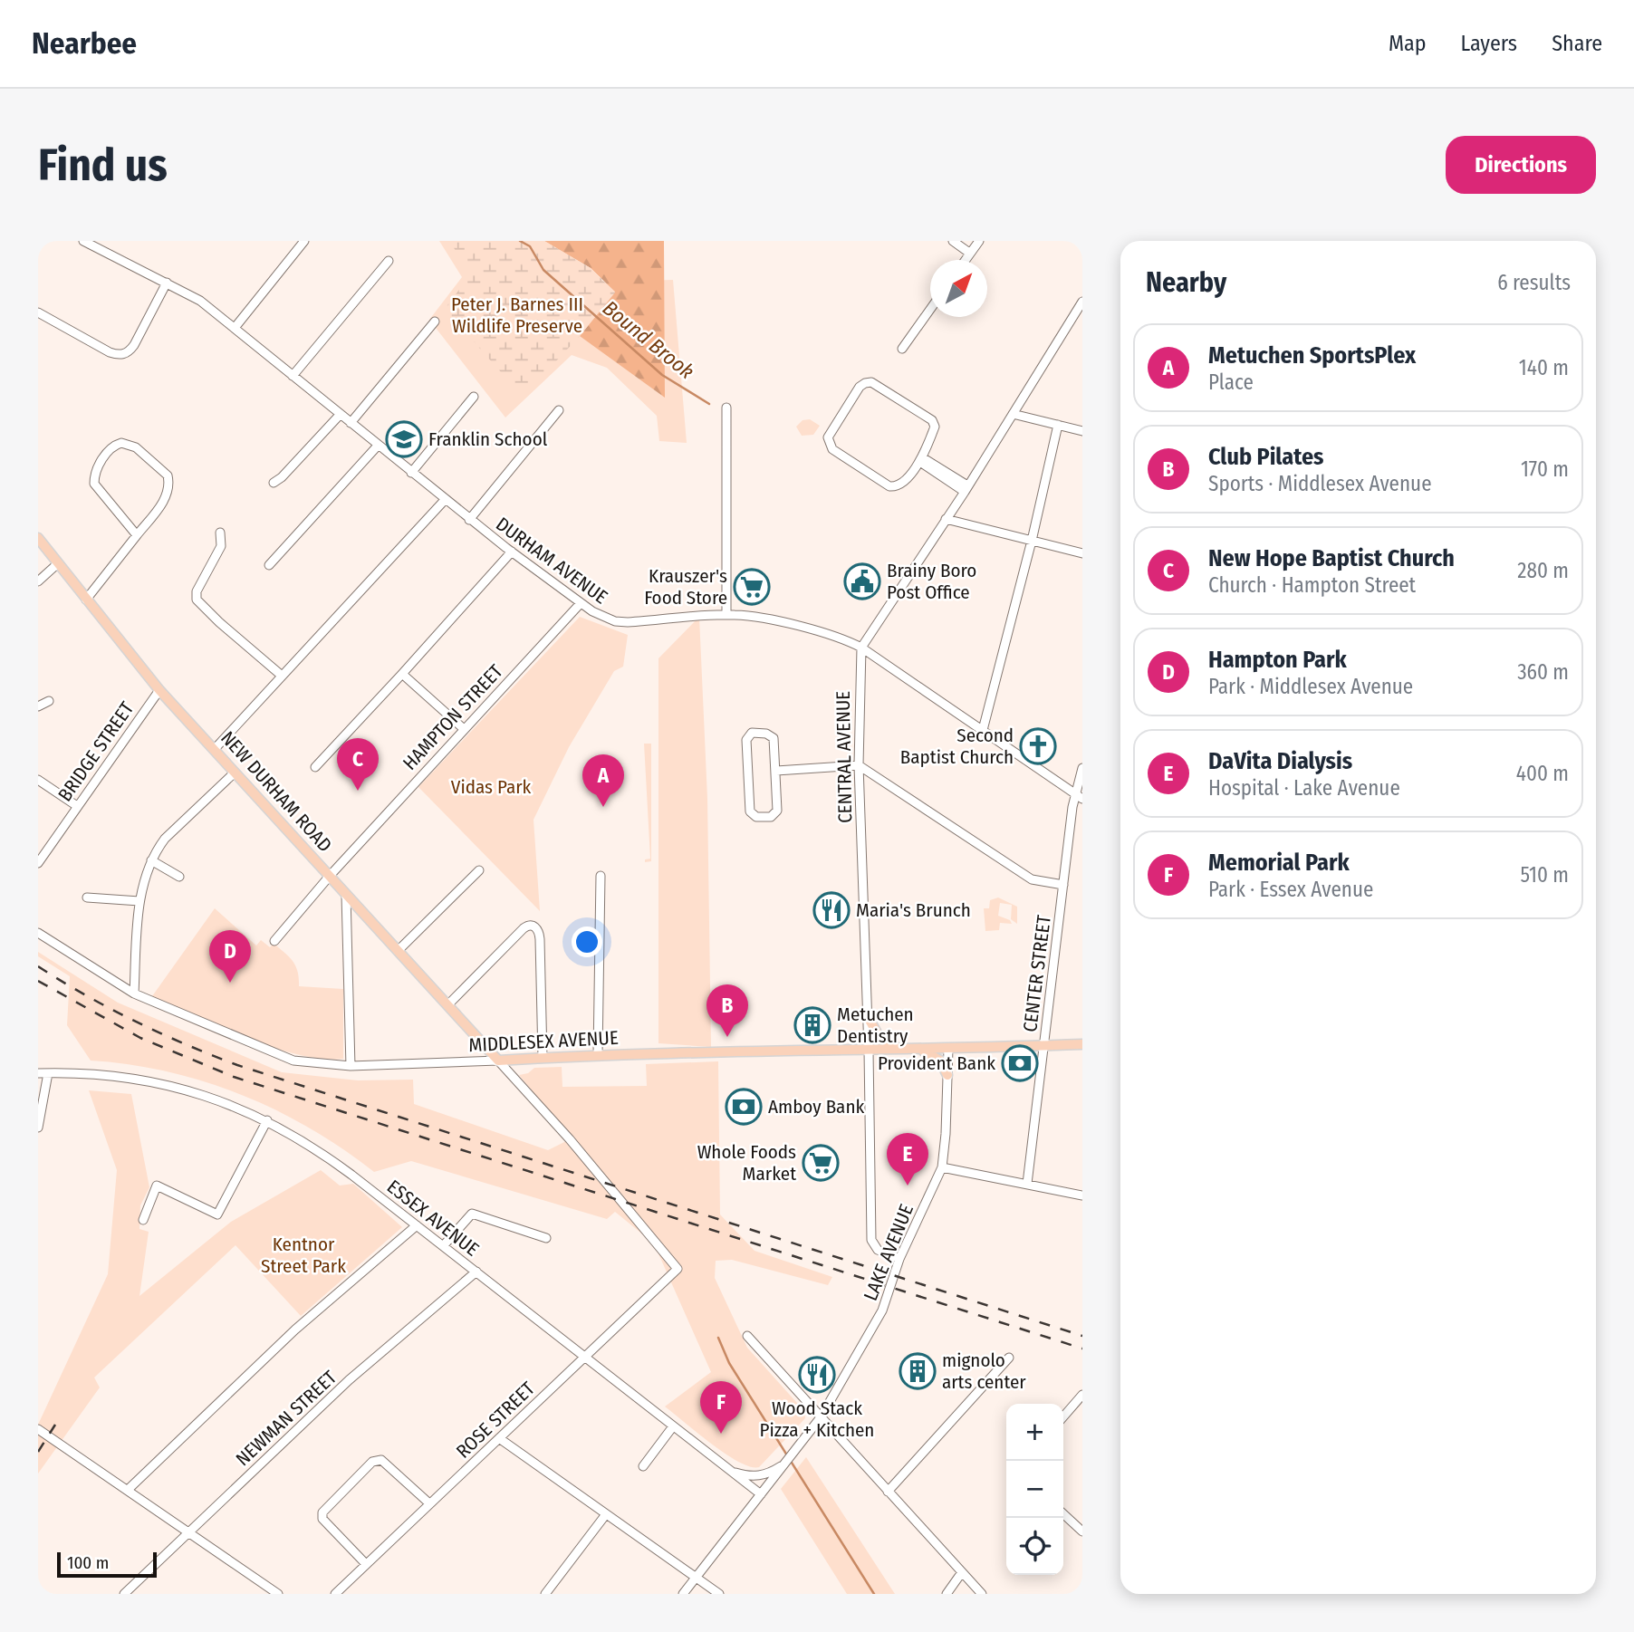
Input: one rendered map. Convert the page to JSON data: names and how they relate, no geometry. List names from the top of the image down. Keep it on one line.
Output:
{"streets":{"main road":["NEW DURHAM ROAD","MIDDLESEX AVENUE"],"street":["DURHAM AVENUE","HAMPTON STREET","BRIDGE STREET","CENTRAL AVENUE","CENTER STREET","ESSEX AVENUE","LAKE AVENUE","NEWMAN STREET","ROSE STREET"]},"crossings":[["DURHAM AVENUE","HAMPTON STREET"],["DURHAM AVENUE","CENTRAL AVENUE"],["DURHAM AVENUE","CENTER STREET"],["HAMPTON STREET","NEW DURHAM ROAD"],["BRIDGE STREET","NEW DURHAM ROAD"],["CENTRAL AVENUE","MIDDLESEX AVENUE"],["CENTRAL AVENUE","LAKE AVENUE"],["NEW DURHAM ROAD","MIDDLESEX AVENUE"],["NEW DURHAM ROAD","ROSE STREET"],["CENTER STREET","MIDDLESEX AVENUE"],["MIDDLESEX AVENUE","LAKE AVENUE"],["MIDDLESEX AVENUE","ROSE STREET"],["ESSEX AVENUE","NEWMAN STREET"],["ESSEX AVENUE","ROSE STREET"]],"water":["Bound Brook"],"parks":["Peter J. Barnes III Wildlife Preserve","Vidas Park","Kentnor Street Park"],"places":{"school or university":["Franklin School"],"public building":["Brainy Boro Post Office"],"supermarket":["Krauszer's Food Store","Whole Foods Market"],"church":["Second Baptist Church"],"restaurant":["Maria's Brunch","Wood Stack Pizza + Kitchen"],"building":["Metuchen Dentistry","mignolo arts center"],"bank":["Provident Bank","Amboy Bank"]},"scale_bar":"100 m","north":"top right","page":{"header":"Nearbee","nav":["Map","Layers","Share"],"buttons":"Directions","title":"Find us","heading":["Nearby","6 results"],"list":[{"mark":"A","name":"Metuchen SportsPlex","note":"Place","value":"140 m"},{"mark":"B","name":"Club Pilates","note":"Sports · Middlesex Avenue","value":"170 m"},{"mark":"C","name":"New Hope Baptist Church","note":"Church · Hampton Street","value":"280 m"},{"mark":"D","name":"Hampton Park","note":"Park · Middlesex Avenue","value":"360 m"},{"mark":"E","name":"DaVita Dialysis","note":"Hospital · Lake Avenue","value":"400 m"},{"mark":"F","name":"Memorial Park","note":"Park · Essex Avenue","value":"510 m"}],"pins":["C","A","D","B","E","F"],"map_buttons":["+","−"],"scale":"100 m"}}
